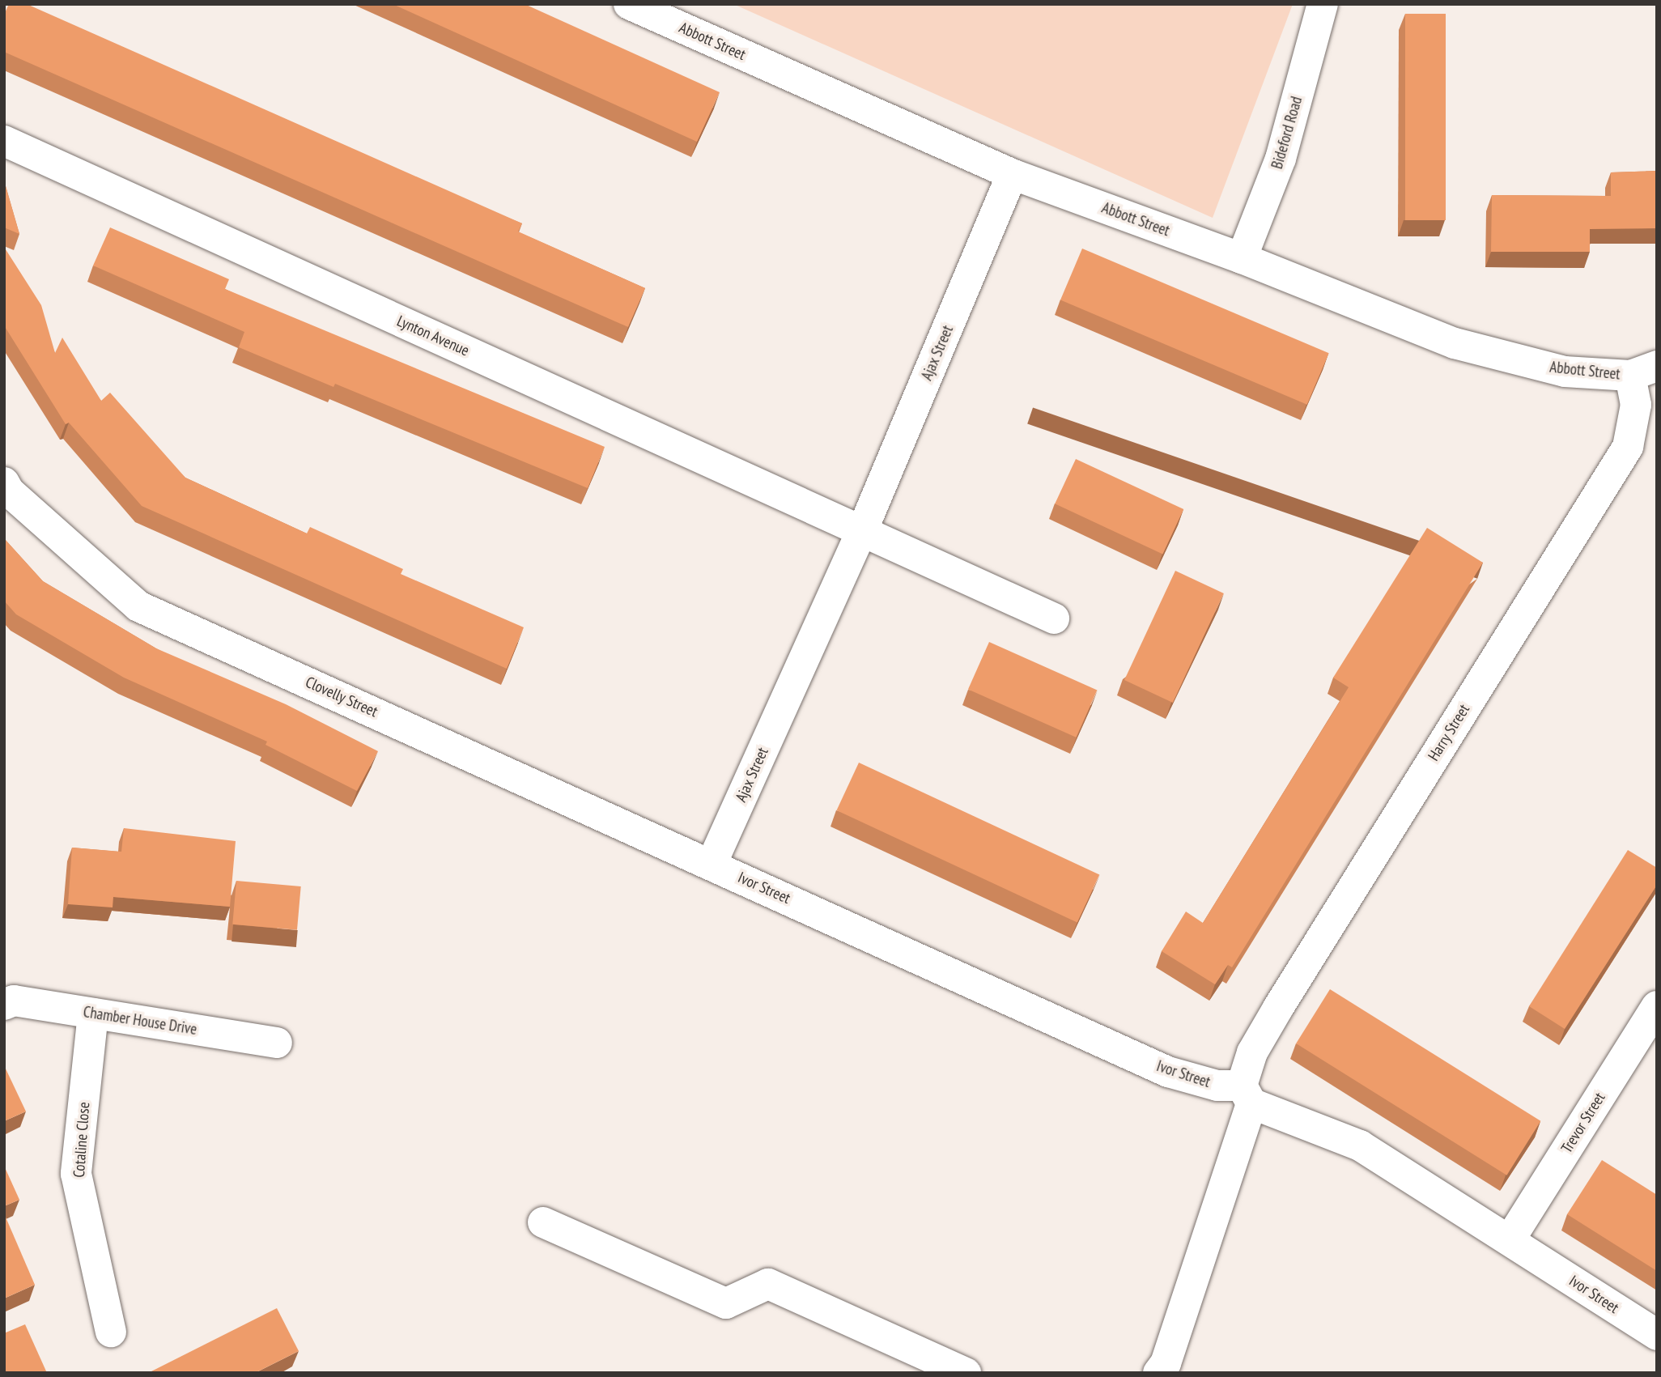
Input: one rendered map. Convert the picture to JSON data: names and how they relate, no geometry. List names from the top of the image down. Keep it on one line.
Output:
{"streets":{"street":["Abbott Street","Bideford Road","Lynton Avenue","Ajax Street","Clovelly Street","Harry Street","Ivor Street","Chamber House Drive","Trevor Street","Cotaline Close"]},"crossings":[["Abbott Street","Bideford Road"],["Abbott Street","Ajax Street"],["Abbott Street","Harry Street"],["Lynton Avenue","Ajax Street"],["Ajax Street","Clovelly Street"],["Ajax Street","Ivor Street"],["Clovelly Street","Ivor Street"],["Harry Street","Ivor Street"],["Ivor Street","Trevor Street"],["Chamber House Drive","Cotaline Close"]]}
